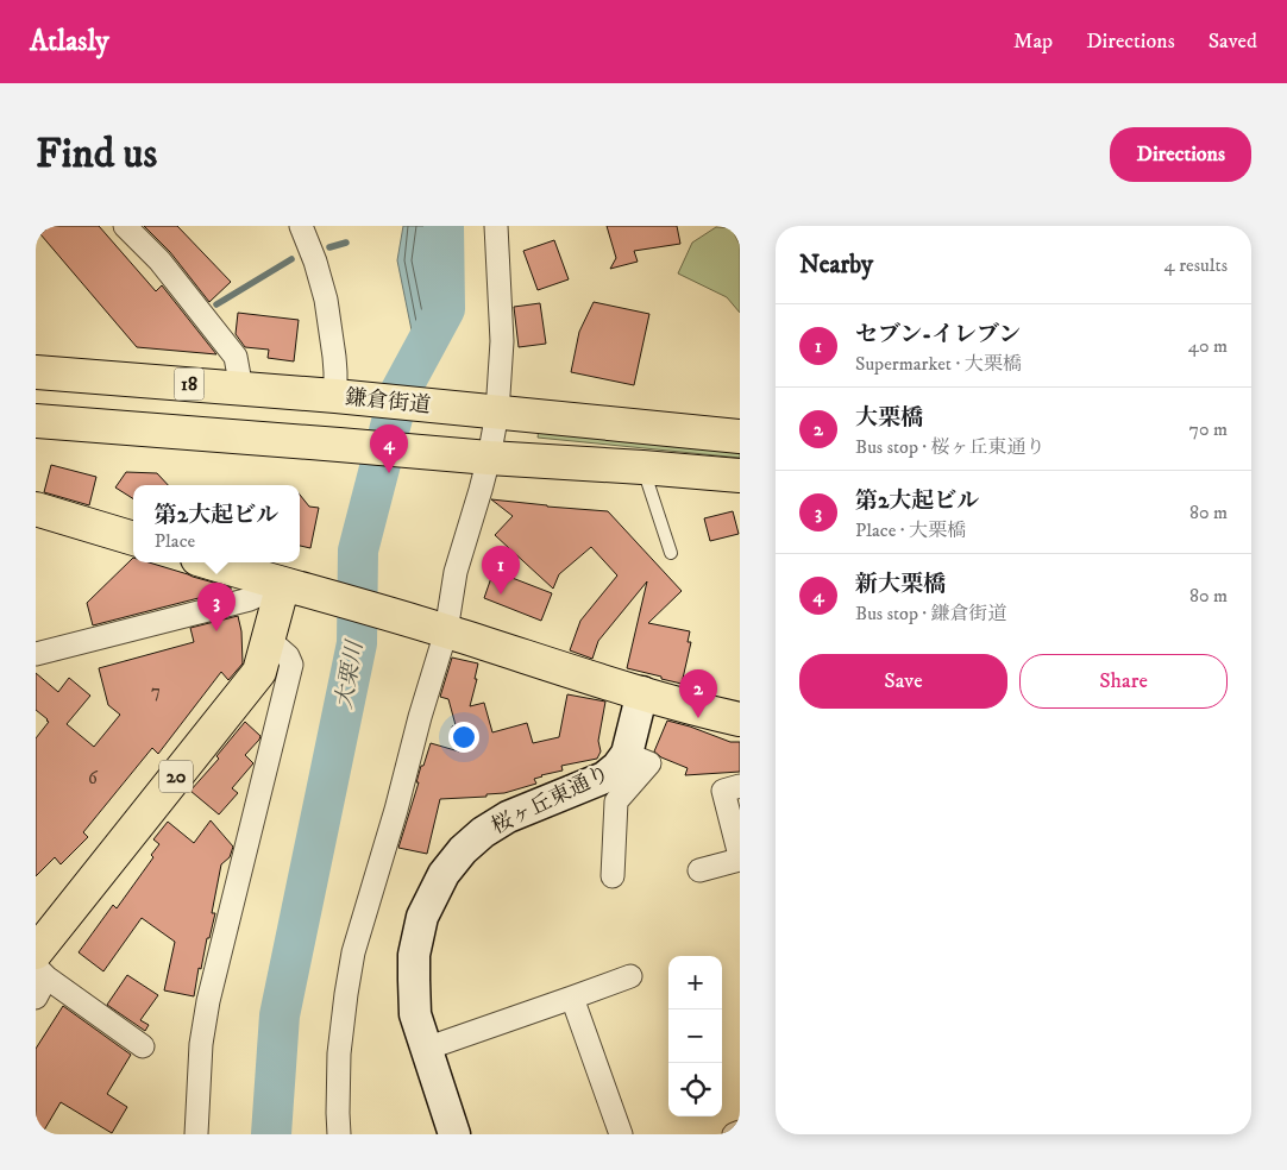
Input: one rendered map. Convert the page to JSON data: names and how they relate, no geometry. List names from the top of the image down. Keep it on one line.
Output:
{"streets":{"main road":["18","鎌倉街道","20"],"street":["桜ヶ丘東通り"]},"water":["大栗川"],"house_numbers":["7","6"],"page":{"header":"Atlasly","nav":["Map","Directions","Saved"],"buttons":["Directions",["Save","Share"]],"title":"Find us","heading":["Nearby","4 results"],"list":[{"mark":"1","name":"セブン-イレブン","note":"Supermarket · 大栗橋","value":"40 m"},{"mark":"2","name":"大栗橋","note":"Bus stop · 桜ヶ丘東通り","value":"70 m"},{"mark":"3","name":"第2大起ビル","note":"Place · 大栗橋","value":"80 m"},{"mark":"4","name":"新大栗橋","note":"Bus stop · 鎌倉街道","value":"80 m"}],"pins":["4","1","3","2"],"popup":["第2大起ビル","Place"],"map_buttons":["+","−"]}}
